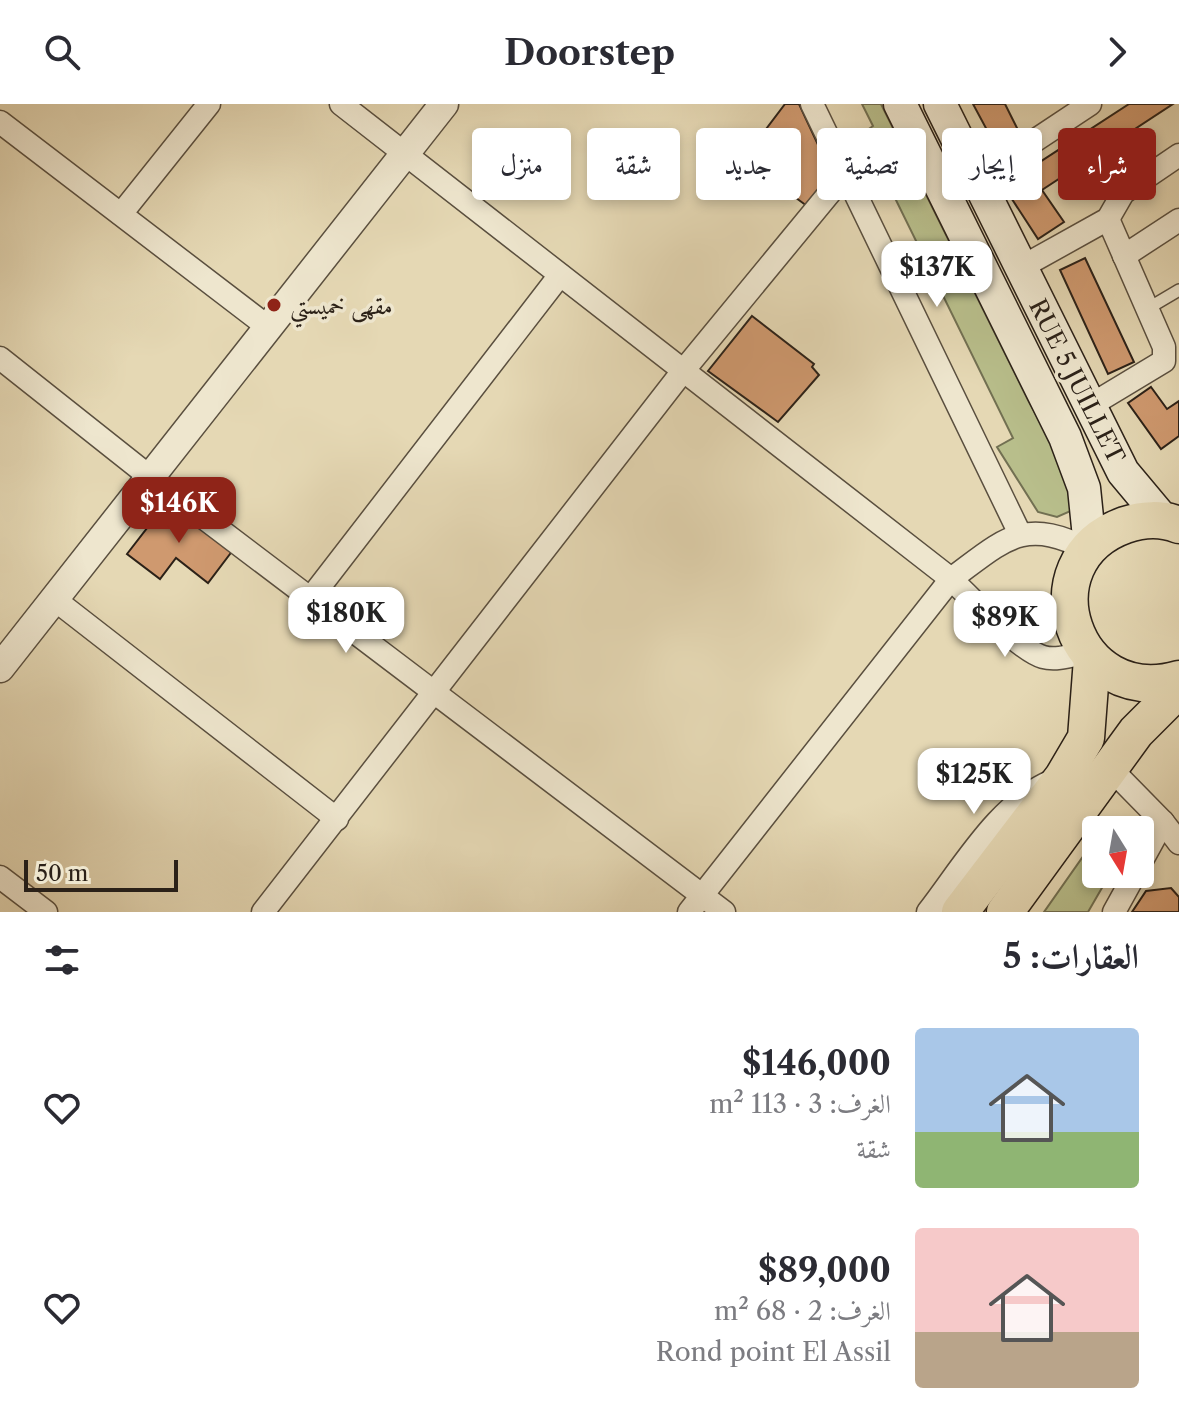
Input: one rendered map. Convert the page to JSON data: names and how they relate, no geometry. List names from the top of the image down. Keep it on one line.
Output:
{"streets":{"main road":["RUE 5 JUILLET"]},"places":["مقهى خميستي"],"scale_bar":"50 m","north":"bottom","page":{"header":"Doorstep","chip":["شراء","إيجار","تصفية","جديد","شقة","منزل"],"price":["$137K","$146K","$180K","$89K","$125K"],"scale":"50 m","heading":"العقارات: 5","list":[{"name":"$146,000","note":"الغرف: 3 · 113 m² · شقة"},{"name":"$89,000","note":"الغرف: 2 · 68 m² · Rond point El Assil"}]}}
